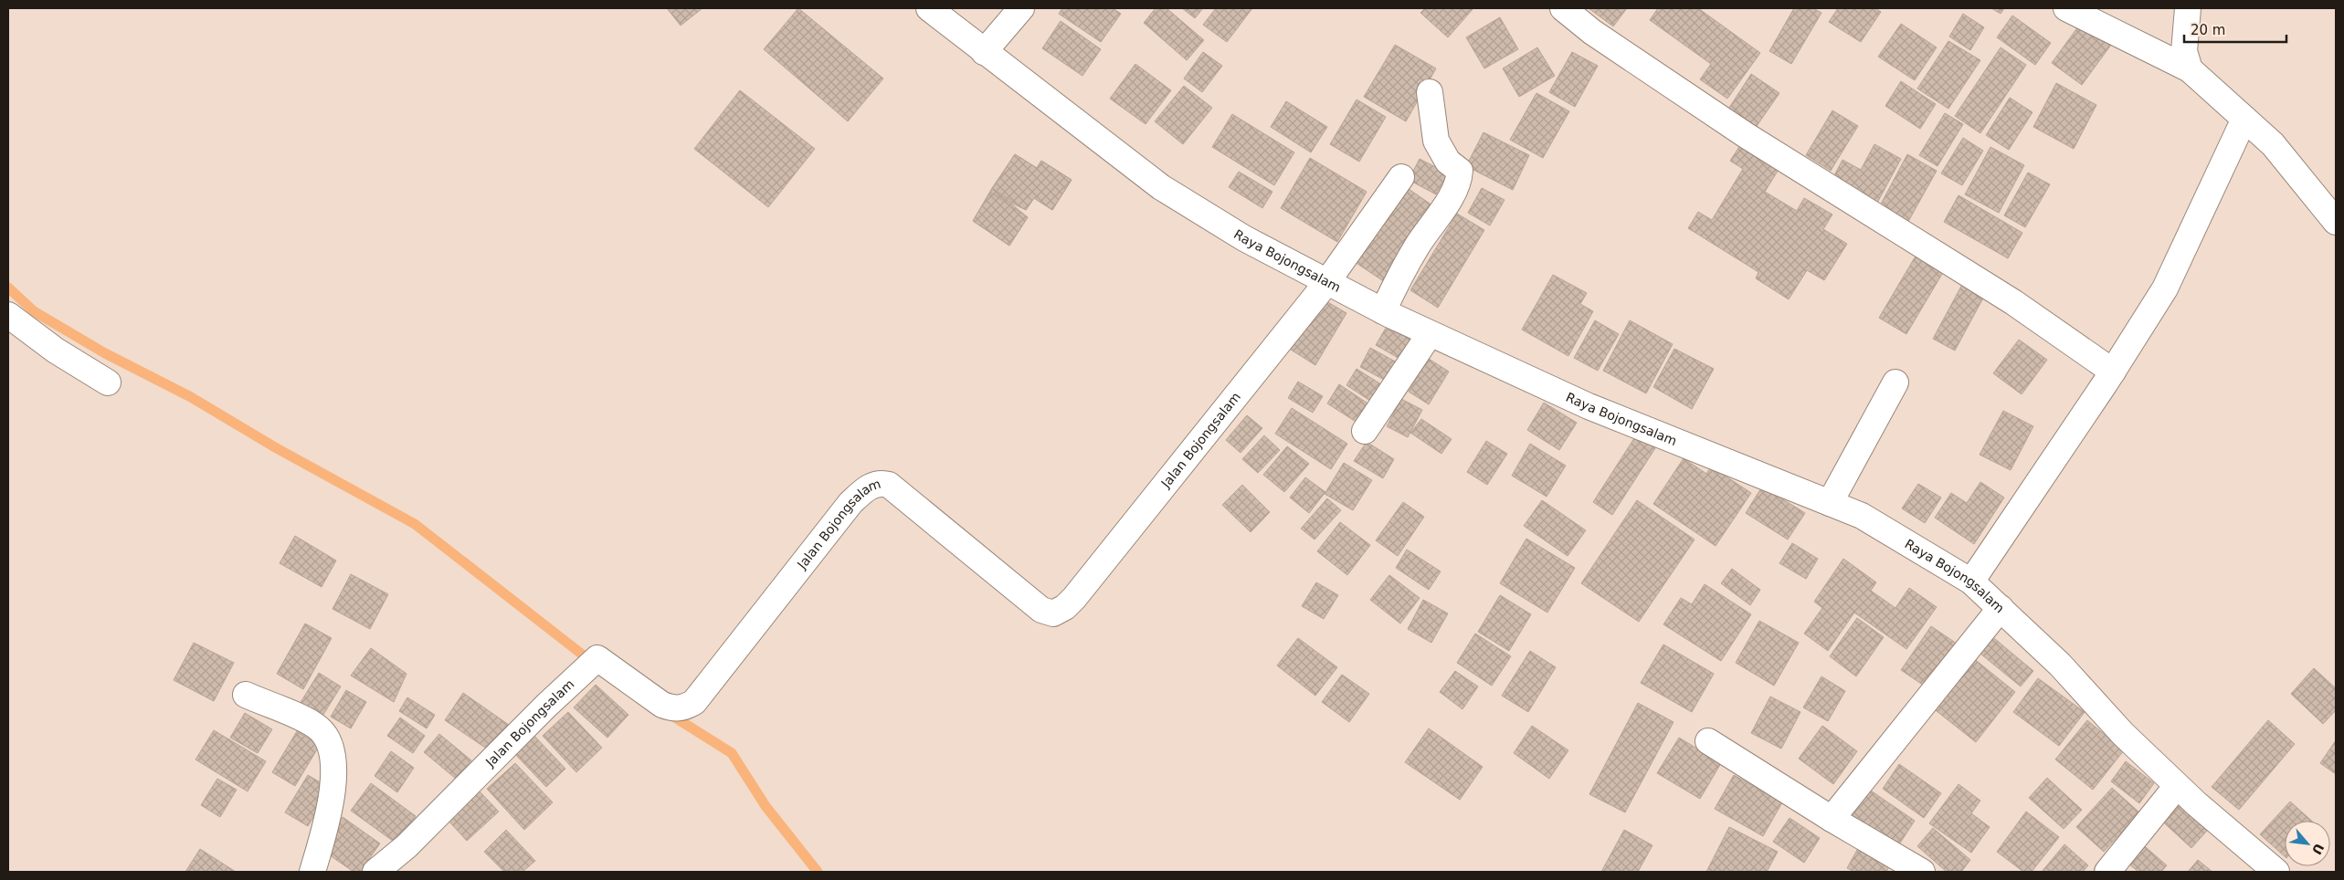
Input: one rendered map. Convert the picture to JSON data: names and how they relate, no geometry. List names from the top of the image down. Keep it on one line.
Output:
{"streets":{"street":["Raya Bojongsalam","Jalan Bojongsalam"]},"crossings":[["Raya Bojongsalam","Jalan Bojongsalam"]],"scale_bar":"20 m","north":"bottom right"}
